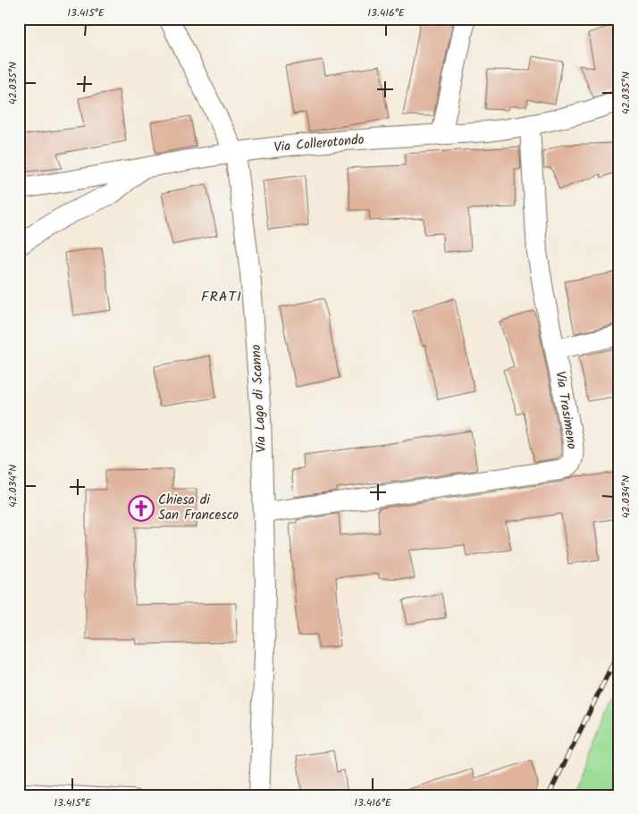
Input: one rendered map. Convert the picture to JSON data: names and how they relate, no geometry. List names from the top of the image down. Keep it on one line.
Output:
{"streets":{"street":["Via Collerotondo","Via Lago di Scanno","Via Trasimeno"]},"crossings":[["Via Collerotondo","Via Lago di Scanno"],["Via Collerotondo","Via Trasimeno"],["Via Lago di Scanno","Via Trasimeno"]],"districts":["FRATI"],"places":{"church":["Chiesa di San Francesco"]},"coordinates":["13.415°E","13.416°E","42.035°N","42.034°N"]}
